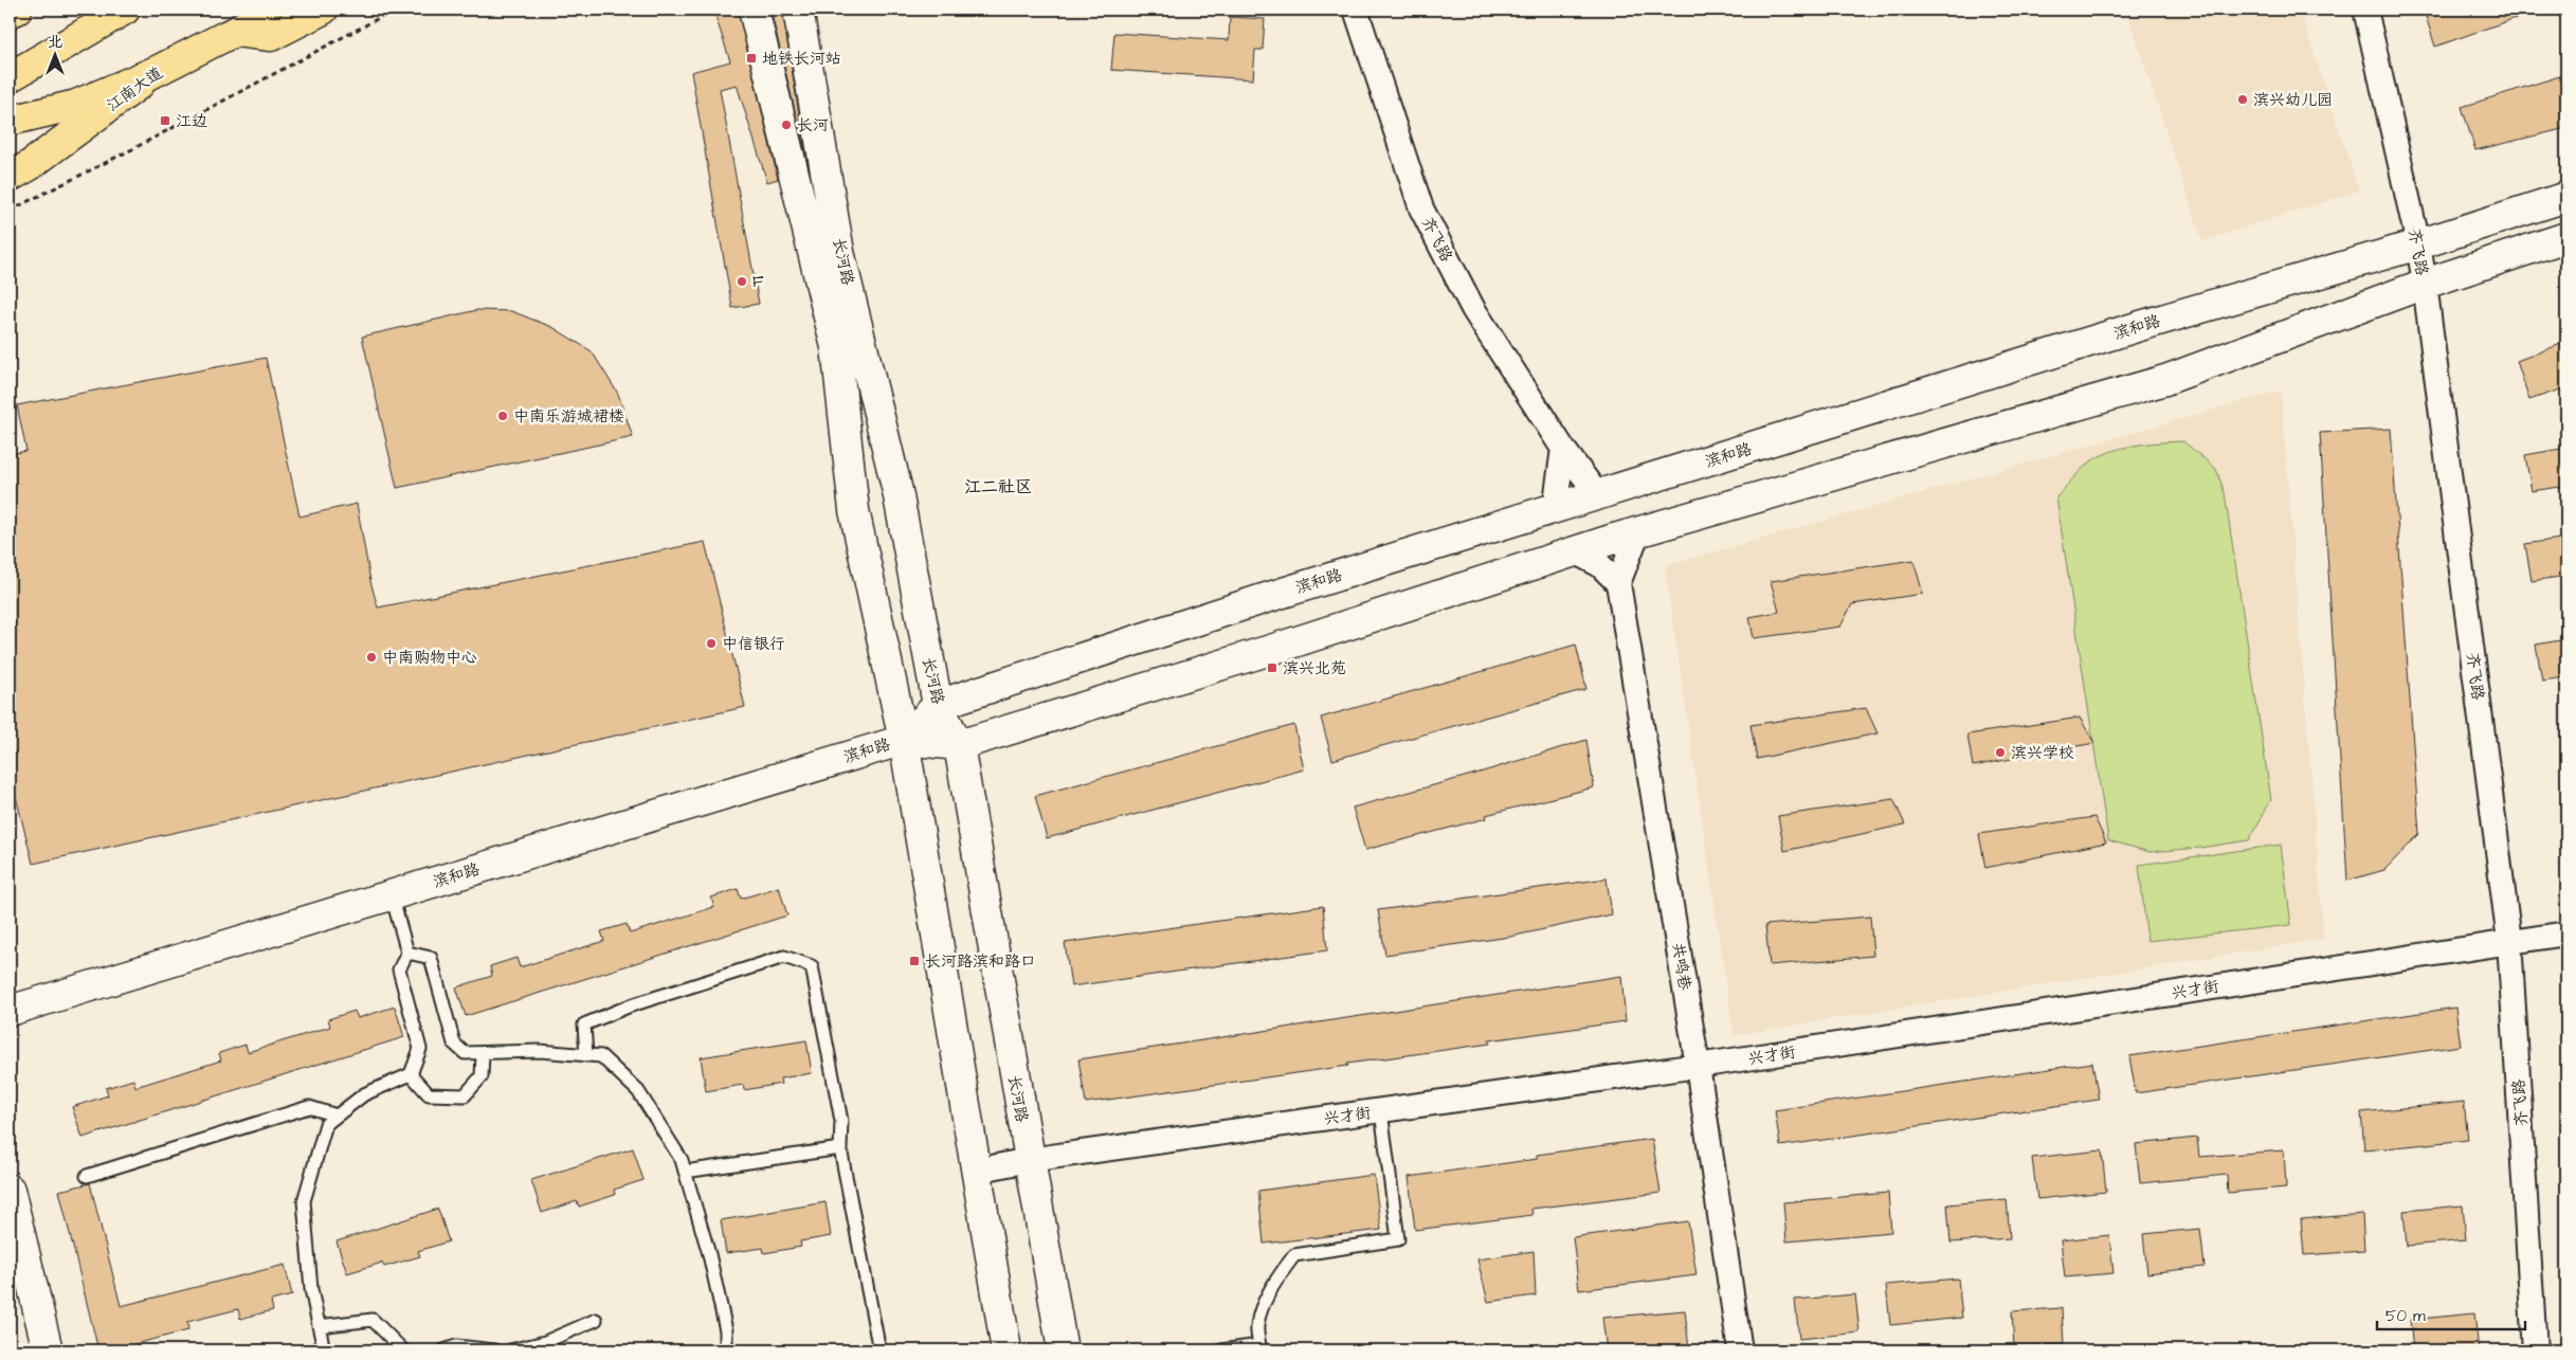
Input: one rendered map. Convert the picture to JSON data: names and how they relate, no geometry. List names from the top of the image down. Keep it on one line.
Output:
{"streets":{"main road":["江南大道","长河路","滨和路"],"street":["齐飞路","共鸣巷","兴才街"]},"crossings":[["齐飞路","滨和路"],["齐飞路","兴才街"],["长河路","滨和路"],["长河路","兴才街"],["共鸣巷","兴才街"]],"districts":["江二社区"],"places":{"transit":["地铁长河站","江边","滨兴北苑","长河路滨和路口"],"other":["滨兴幼儿园","长河","F","中南乐游城裙楼","中信银行","中南购物中心","滨兴学校"]},"scale_bar":"50 m","north":"top"}
